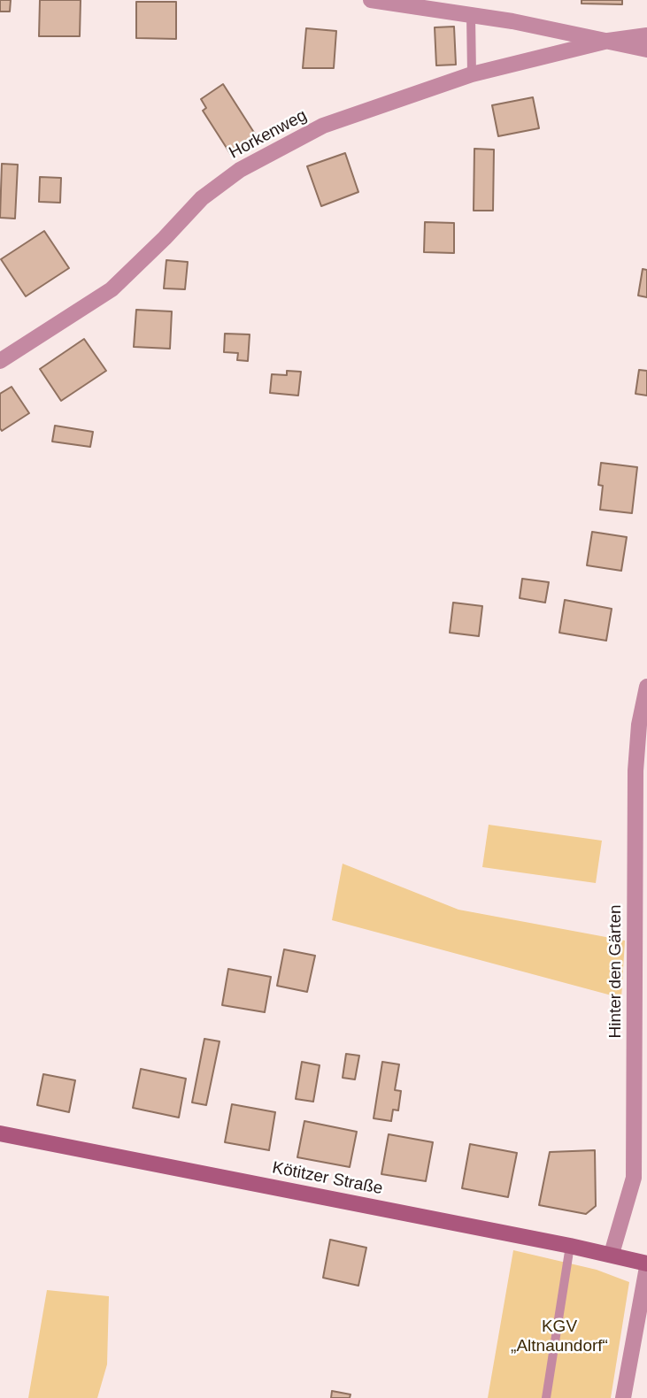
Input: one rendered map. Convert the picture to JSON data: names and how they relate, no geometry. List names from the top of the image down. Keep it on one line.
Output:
{"streets":{"street":["Horkenweg","Hinter den Gärten","Kötitzer Straße"]},"crossings":[["Hinter den Gärten","Kötitzer Straße"]],"parks":["KGV „Altnaundorf“"]}
